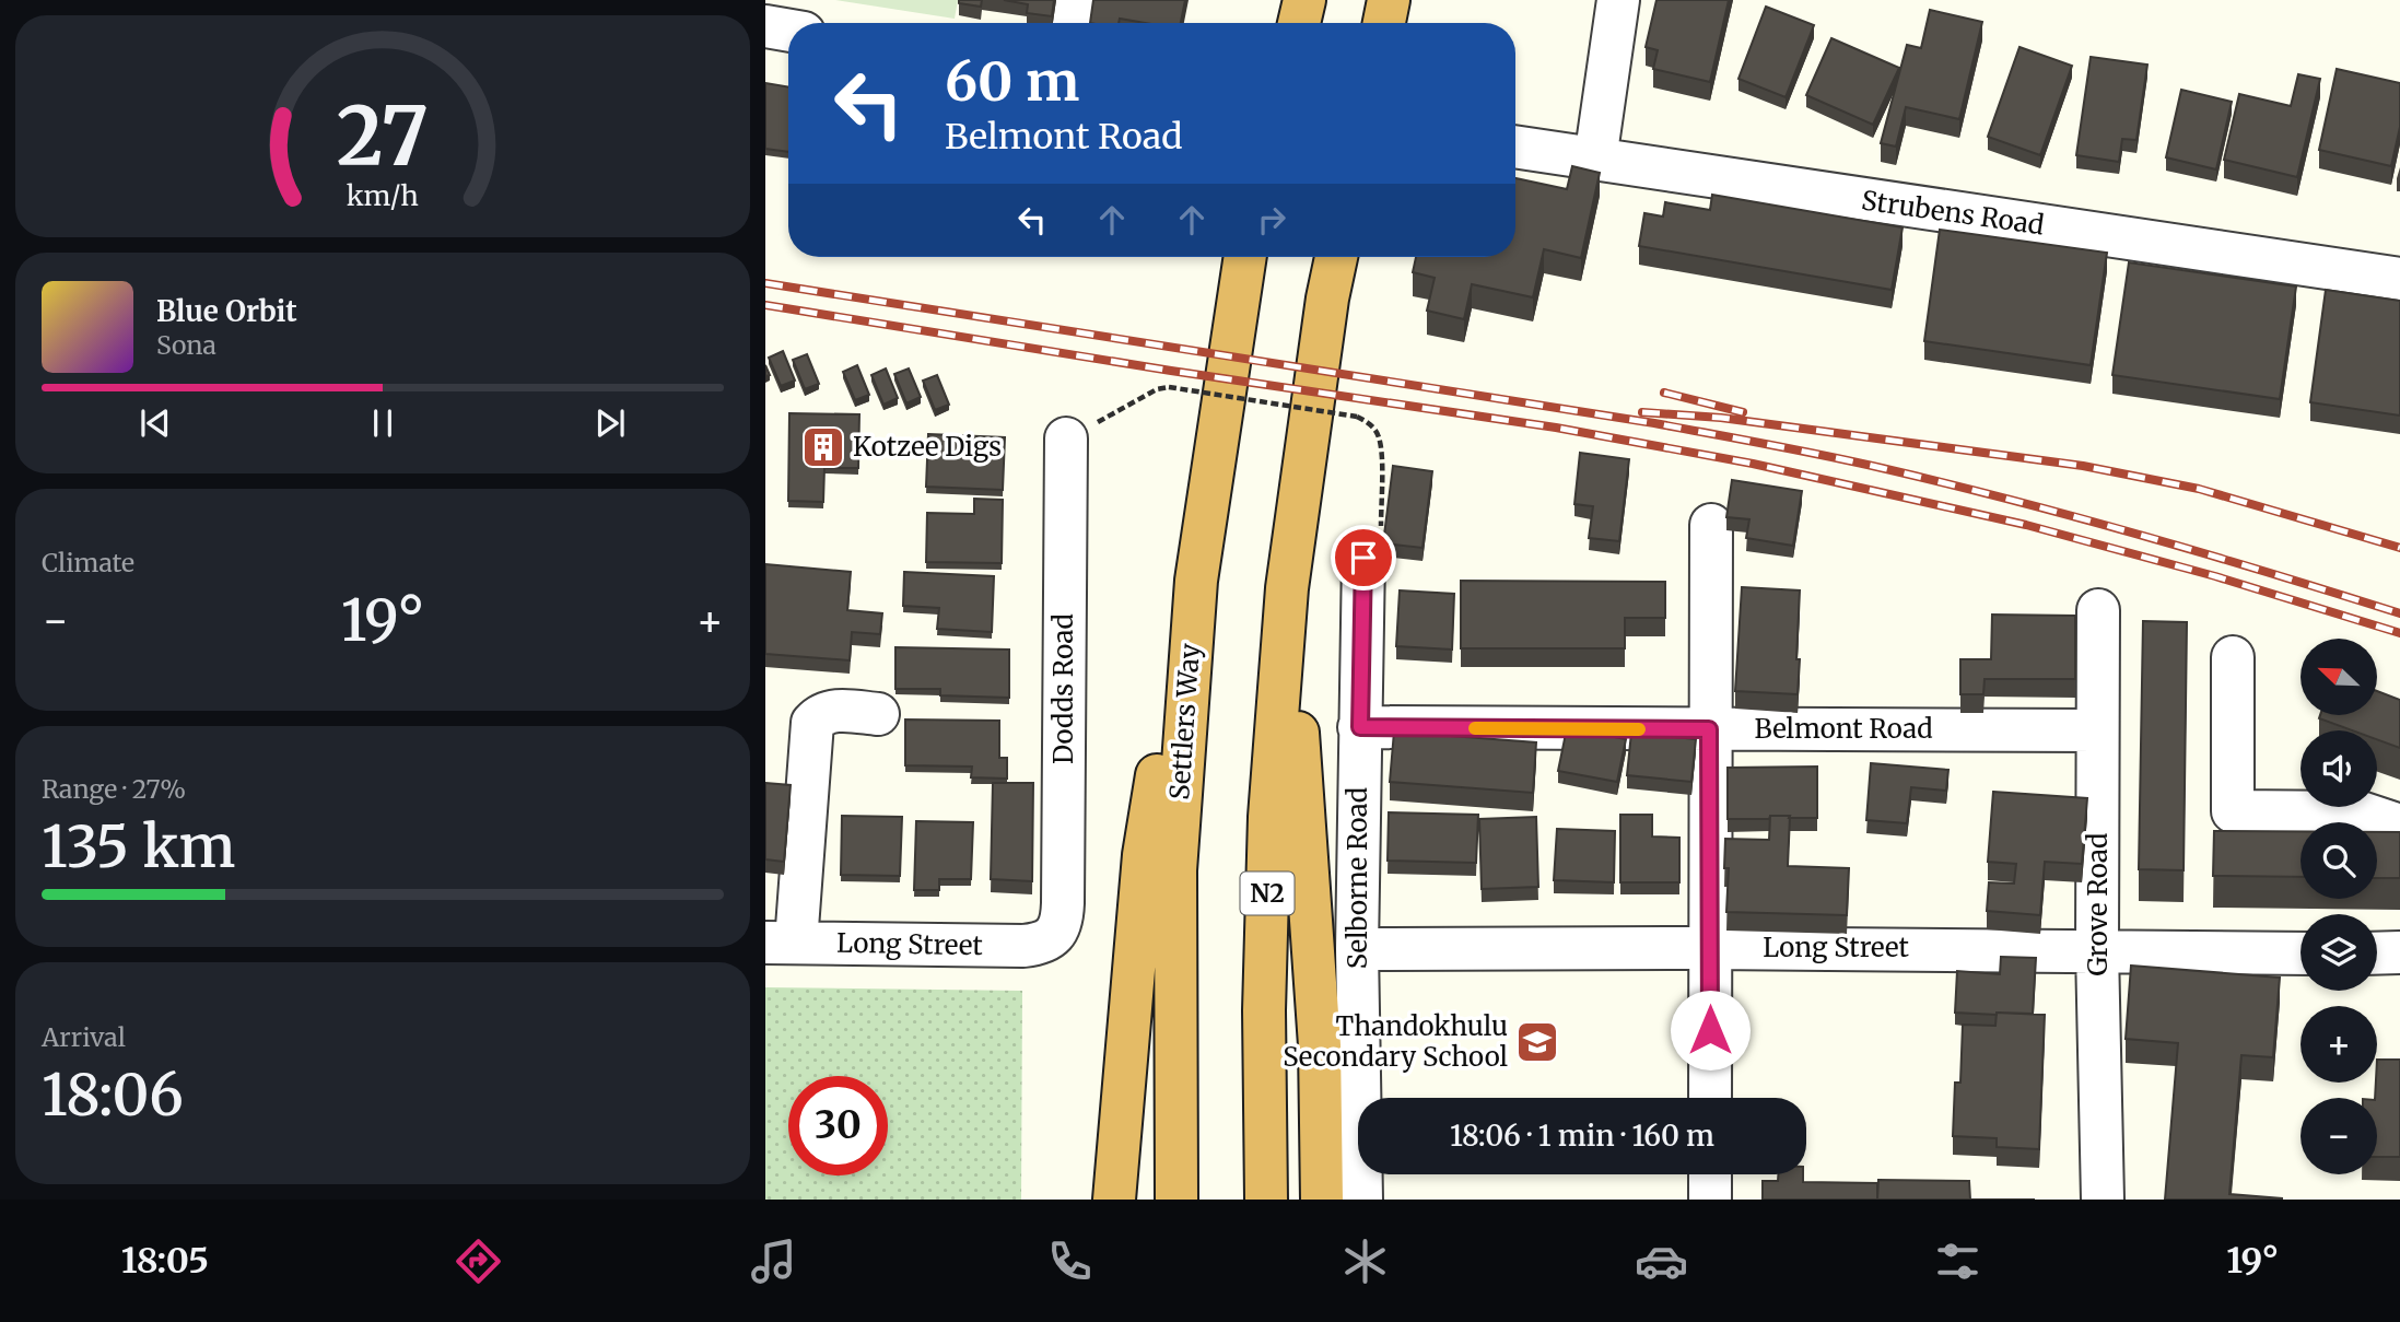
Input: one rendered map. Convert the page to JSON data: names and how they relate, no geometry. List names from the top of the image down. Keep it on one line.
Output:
{"streets":{"highway":["Settlers Way","N2"],"street":["Strubens Road","Dodds Road","Belmont Road","Selborne Road","Grove Road","Long Street"]},"crossings":[["Dodds Road","Long Street"],["Belmont Road","Selborne Road"],["Belmont Road","Grove Road"],["Selborne Road","Long Street"],["Grove Road","Long Street"]],"places":{"building":["Kotzee Digs"],"school or university":["Thandokhulu Secondary School"]},"north":"top left","page":{"turn":["60 m","Belmont Road"],"song":["Blue Orbit","Sona"],"tile":["Climate",["Range · 27%","135 km"],["Arrival","18:06"]],"heat":["−","19°","+"],"map_buttons":["+","−"],"limit":"30","trip":"18:06 · 1 min · 160 m","tabs":["18:05","19°"],"gauge":["27","km/h"]}}
